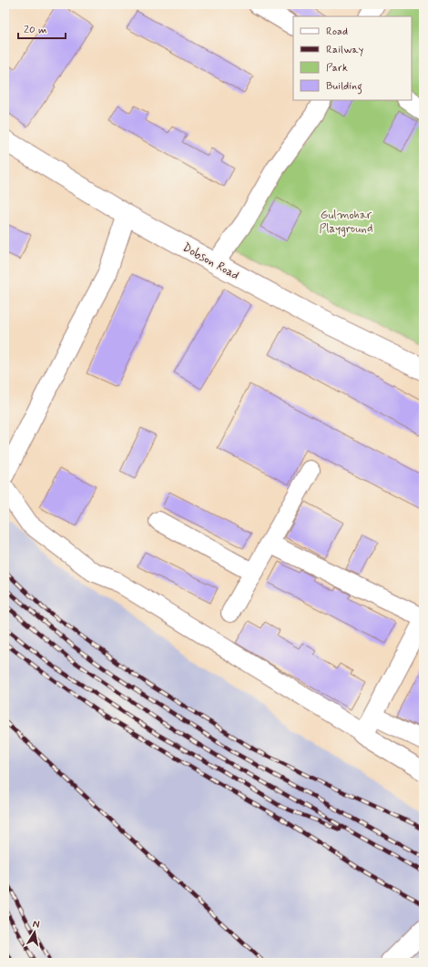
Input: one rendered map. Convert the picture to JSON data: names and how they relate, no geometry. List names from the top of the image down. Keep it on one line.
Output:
{"streets":{"main road":["Dobson Road"]},"parks":["Gulmohar Playground"],"legend":["Road","Railway","Park","Building"],"scale_bar":"20 m","north":"top"}
